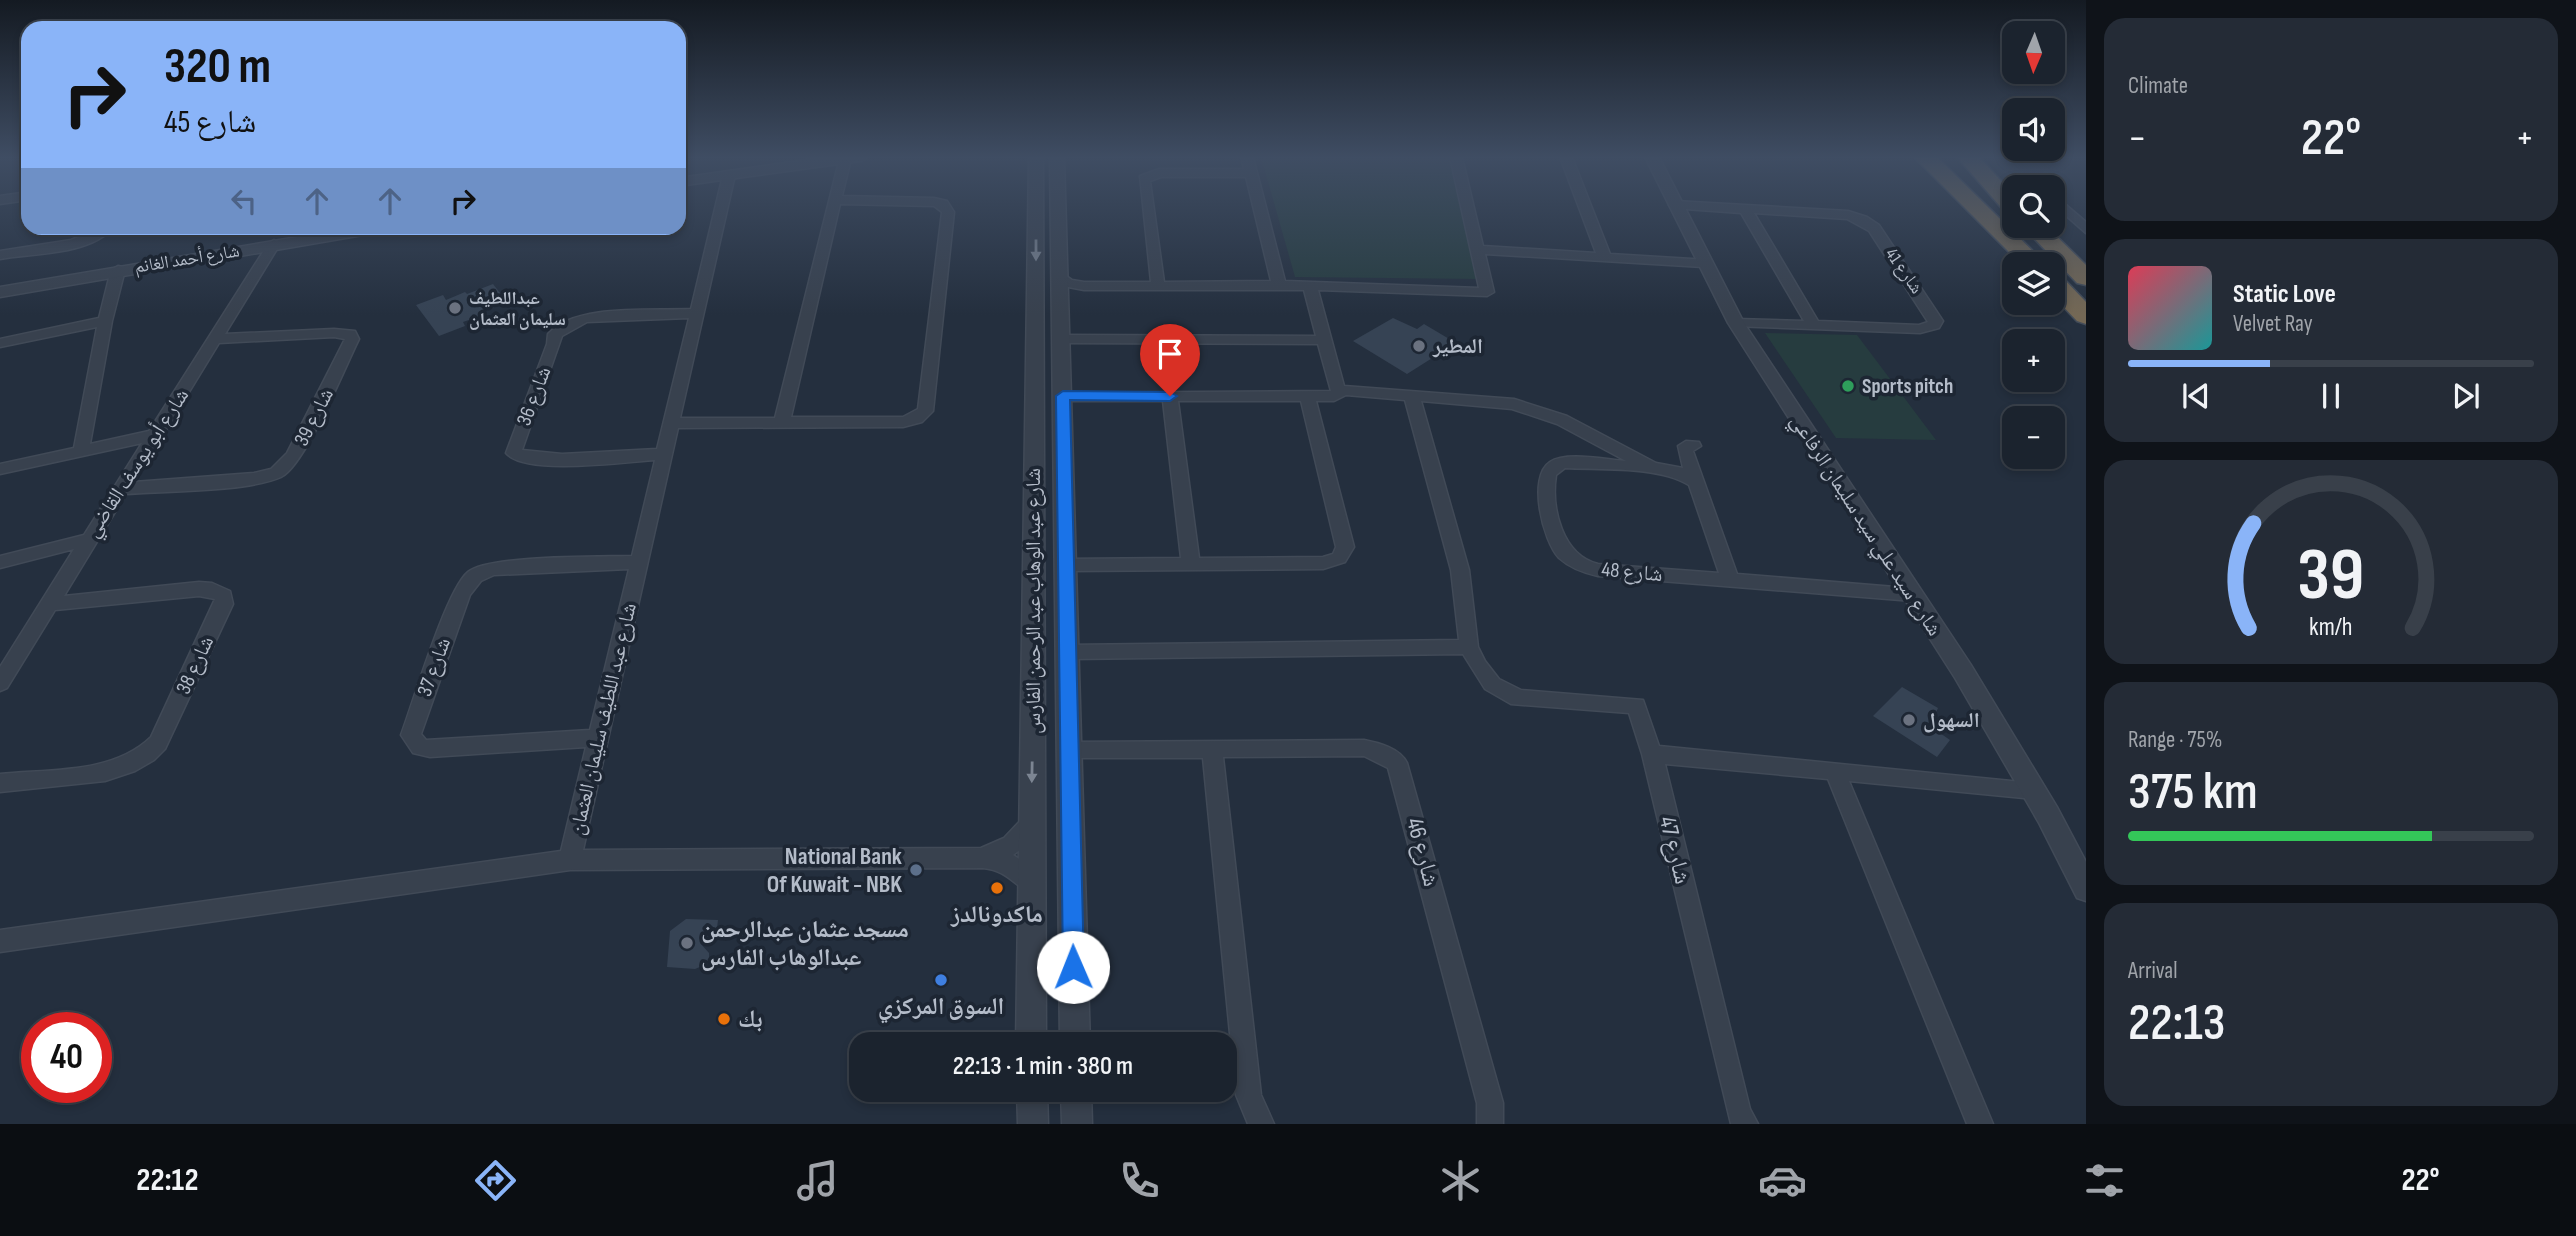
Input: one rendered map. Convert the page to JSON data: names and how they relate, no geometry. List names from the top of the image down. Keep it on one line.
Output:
{"streets":{"street":["شارع أحمد الغانم","شارع 41","شارع 36","شارع 39","شارع أبو يوسف القاضي","شارع سيد علي سيد سليمان الرفاعي","شارع 48","شارع عبد الوهاب عبد الرحمن الفارس","شارع 38","شارع 37","شارع عبد اللطيف سليمان العثمان","شارع 47","شارع 46"]},"crossings":[["شارع أحمد الغانم","شارع أبو يوسف القاضي"],["شارع 41","شارع سيد علي سيد سليمان الرفاعي"],["شارع 36","شارع عبد اللطيف سليمان العثمان"],["شارع 39","شارع أبو يوسف القاضي"],["شارع أبو يوسف القاضي","شارع 38"],["شارع سيد علي سيد سليمان الرفاعي","شارع 48"],["شارع 48","شارع عبد الوهاب عبد الرحمن الفارس"],["شارع عبد الوهاب عبد الرحمن الفارس","شارع عبد اللطيف سليمان العثمان"],["شارع عبد الوهاب عبد الرحمن الفارس","شارع 46"],["شارع 37","شارع عبد اللطيف سليمان العثمان"]],"places":["عبداللطيف سليمان العثمان","المطير","Sports pitch","السهول","National Bank Of Kuwait - NBK","ماكدونالدز","مسجد عثمان عبدالرحمن عبدالوهاب الفارس","السوق المركزي","بك"],"north":"bottom","page":{"tile":["Climate",["Range · 75%","375 km"],["Arrival","22:13"]],"map_buttons":["+","−"],"turn":["320 m","شارع 45"],"heat":["−","22°","+"],"song":["Static Love","Velvet Ray"],"limit":"40","trip":"22:13 · 1 min · 380 m","tabs":["22:12","22°"],"gauge":["39","km/h"]}}
